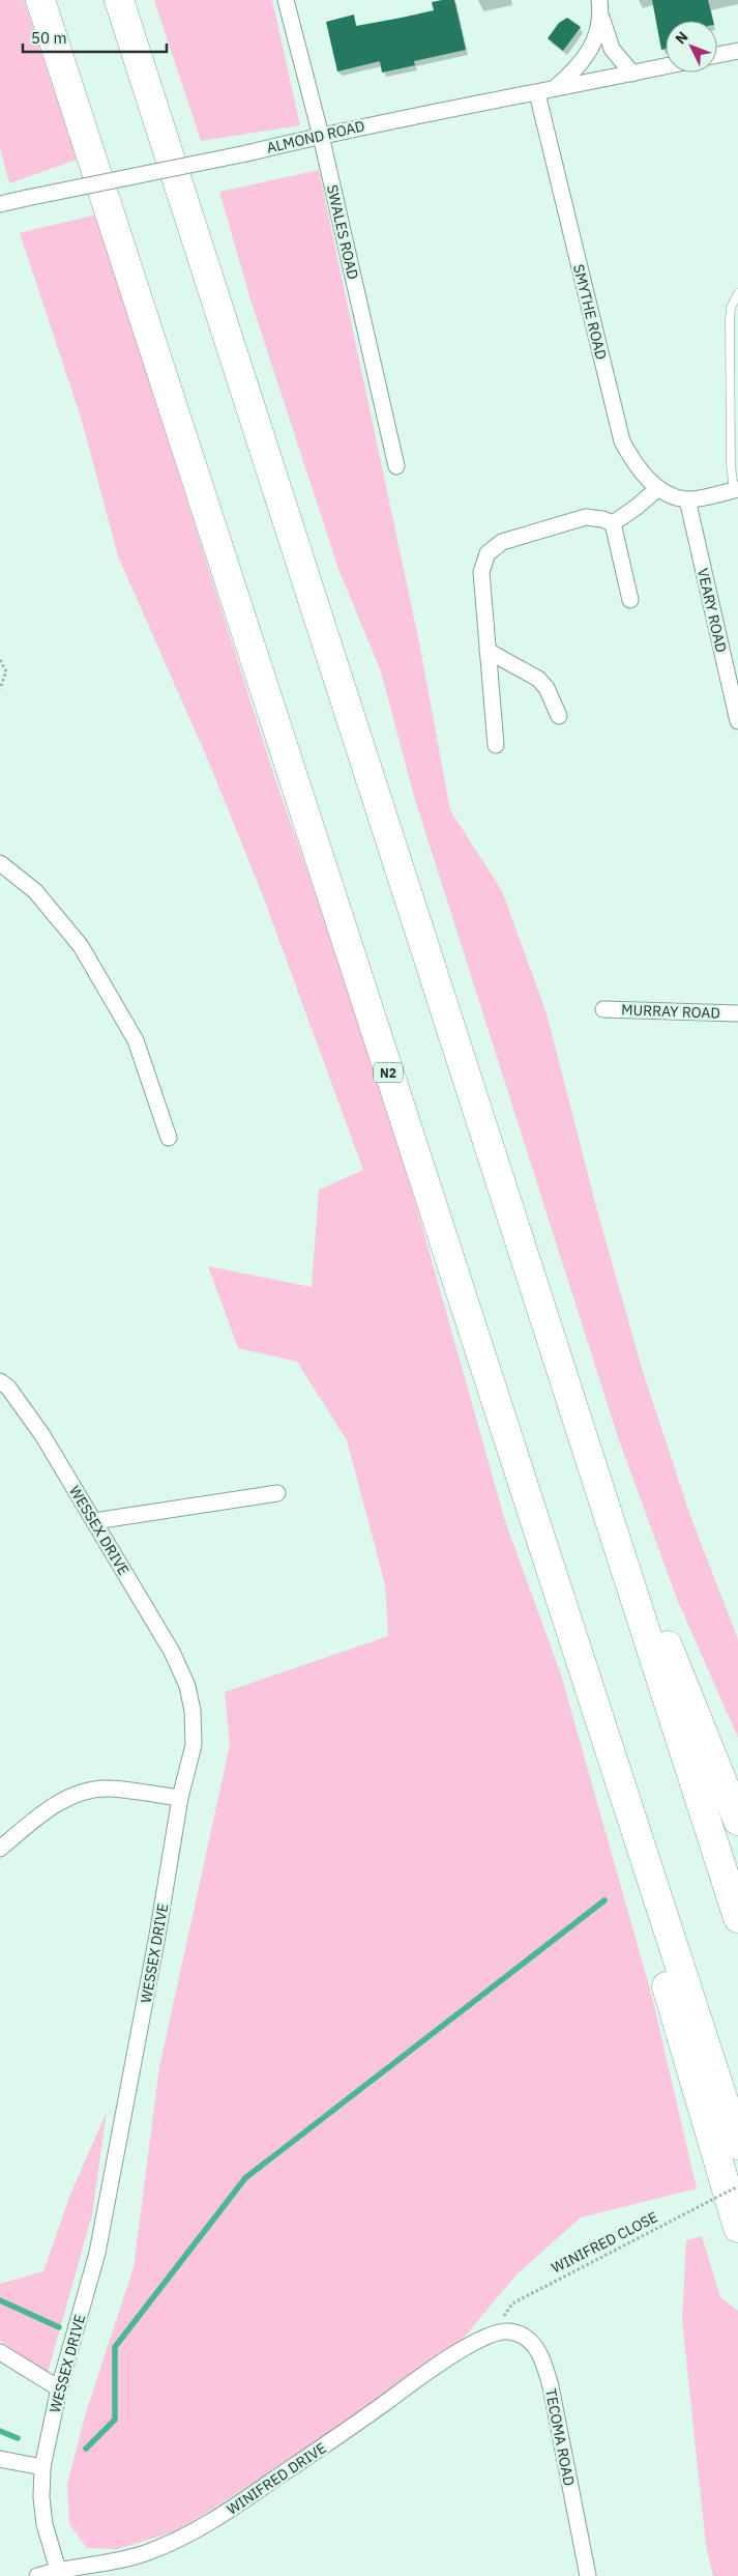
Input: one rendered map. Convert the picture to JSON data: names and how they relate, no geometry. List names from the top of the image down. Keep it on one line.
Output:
{"streets":{"highway":["N2"],"street":["ALMOND ROAD","SWALES ROAD","SMYTHE ROAD","VEARY ROAD","MURRAY ROAD","WESSEX DRIVE","TECOMA ROAD","WINIFRED DRIVE"],"path":["WINIFRED CLOSE"]},"crossings":[["ALMOND ROAD","SWALES ROAD"],["ALMOND ROAD","SMYTHE ROAD"],["SMYTHE ROAD","VEARY ROAD"],["WESSEX DRIVE","WINIFRED DRIVE"],["WINIFRED CLOSE","TECOMA ROAD"],["WINIFRED CLOSE","WINIFRED DRIVE"],["TECOMA ROAD","WINIFRED DRIVE"]],"scale_bar":"50 m","north":"top left"}
